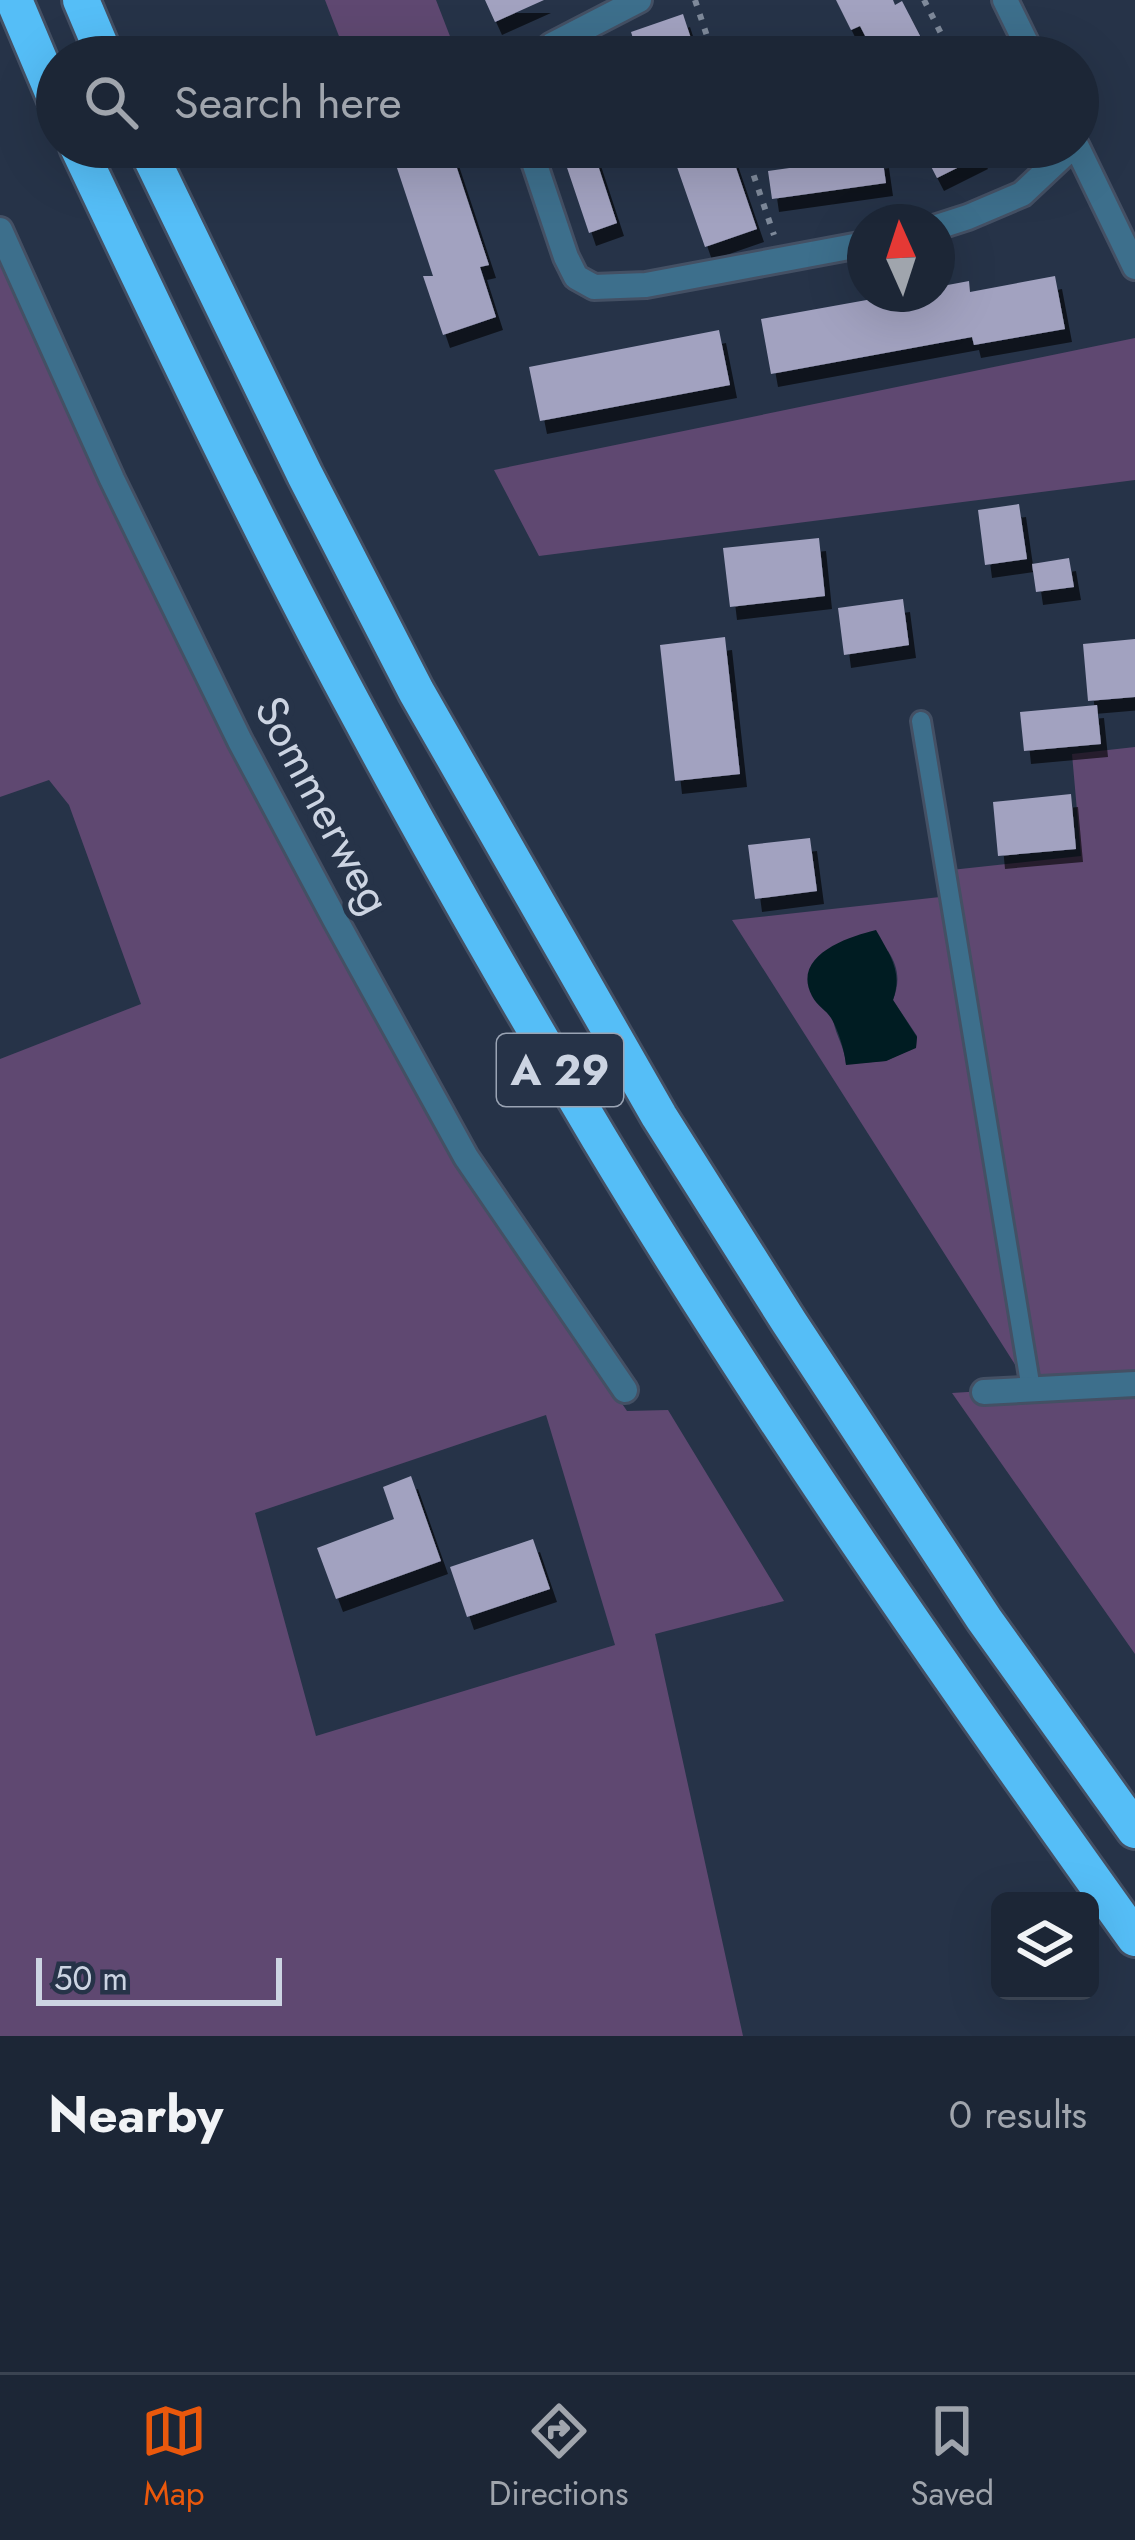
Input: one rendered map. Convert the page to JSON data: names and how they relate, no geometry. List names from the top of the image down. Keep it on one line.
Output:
{"streets":{"highway":["A 29"],"street":["Sommerweg"]},"scale_bar":"50 m","north":"top","page":{"search":"Search here","scale":"50 m","heading":["Nearby","0 results"],"nav":["Map","Directions","Saved"]}}
